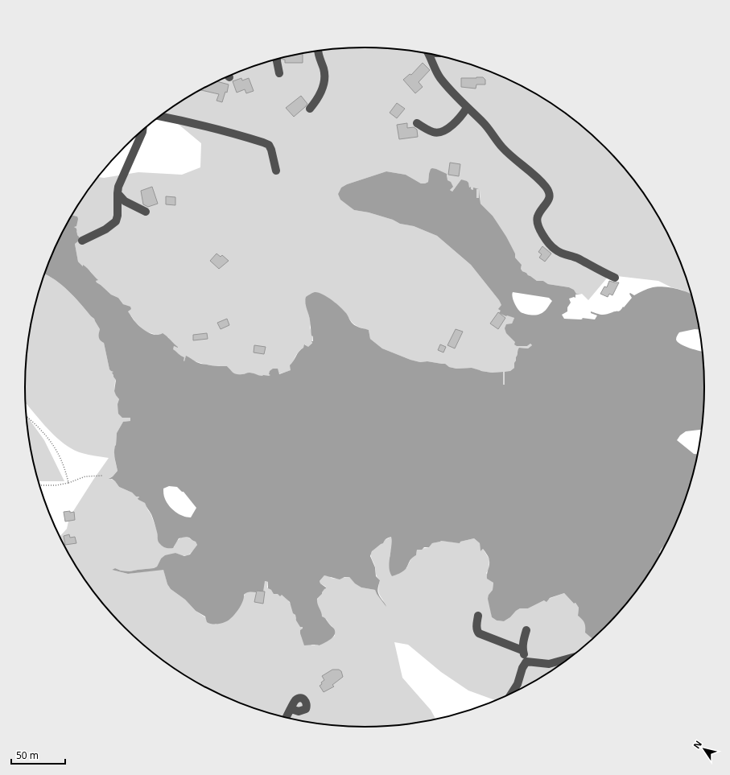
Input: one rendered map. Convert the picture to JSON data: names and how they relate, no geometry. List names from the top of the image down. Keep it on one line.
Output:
{"scale_bar":"50 m","north":"top left"}
